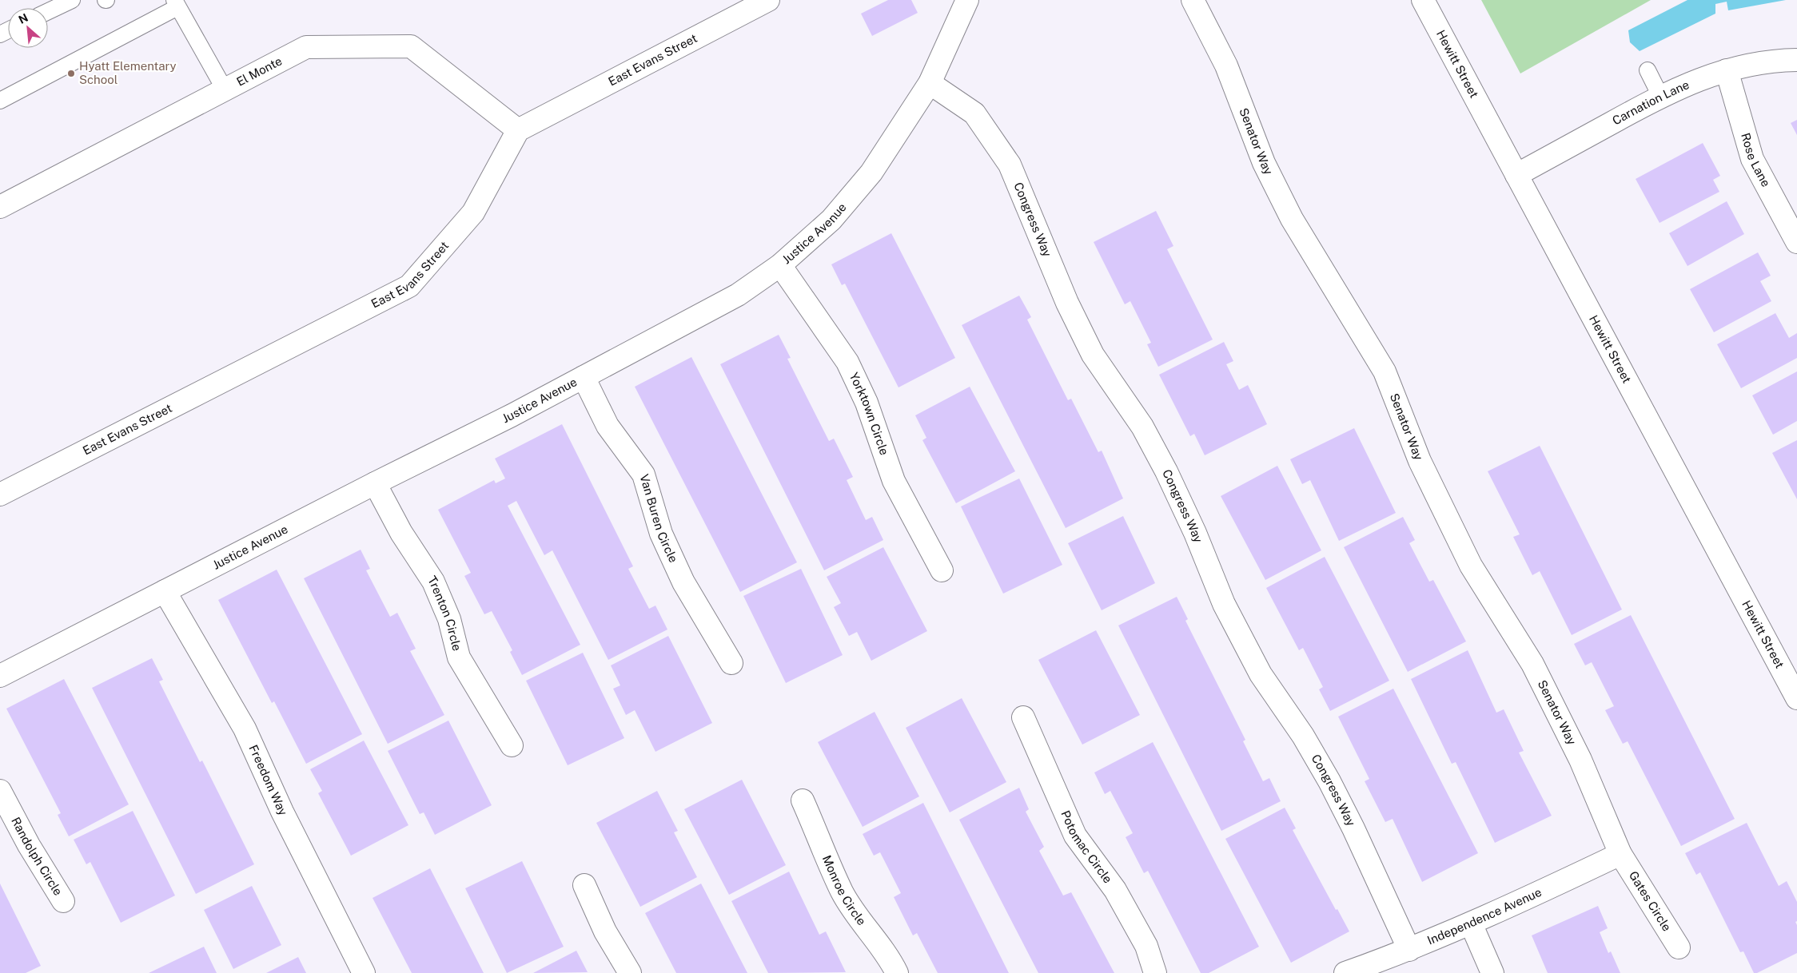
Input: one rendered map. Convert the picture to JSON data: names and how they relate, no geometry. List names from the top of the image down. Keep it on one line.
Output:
{"streets":{"street":["East Evans Street","Hewitt Street","El Monte","Carnation Lane","Senator Way","Rose Lane","Congress Way","Justice Avenue","Yorktown Circle","Van Buren Circle","Trenton Circle","Freedom Way","Potomac Circle","Randolph Circle","Monroe Circle","Gates Circle","Independence Avenue"]},"crossings":[["East Evans Street","El Monte"],["Hewitt Street","Carnation Lane"],["Carnation Lane","Rose Lane"],["Senator Way","Gates Circle"],["Senator Way","Independence Avenue"],["Congress Way","Justice Avenue"],["Congress Way","Independence Avenue"],["Justice Avenue","Yorktown Circle"],["Justice Avenue","Van Buren Circle"],["Justice Avenue","Trenton Circle"],["Justice Avenue","Freedom Way"],["Gates Circle","Independence Avenue"]],"places":["Hyatt Elementary School"],"north":"top left"}
